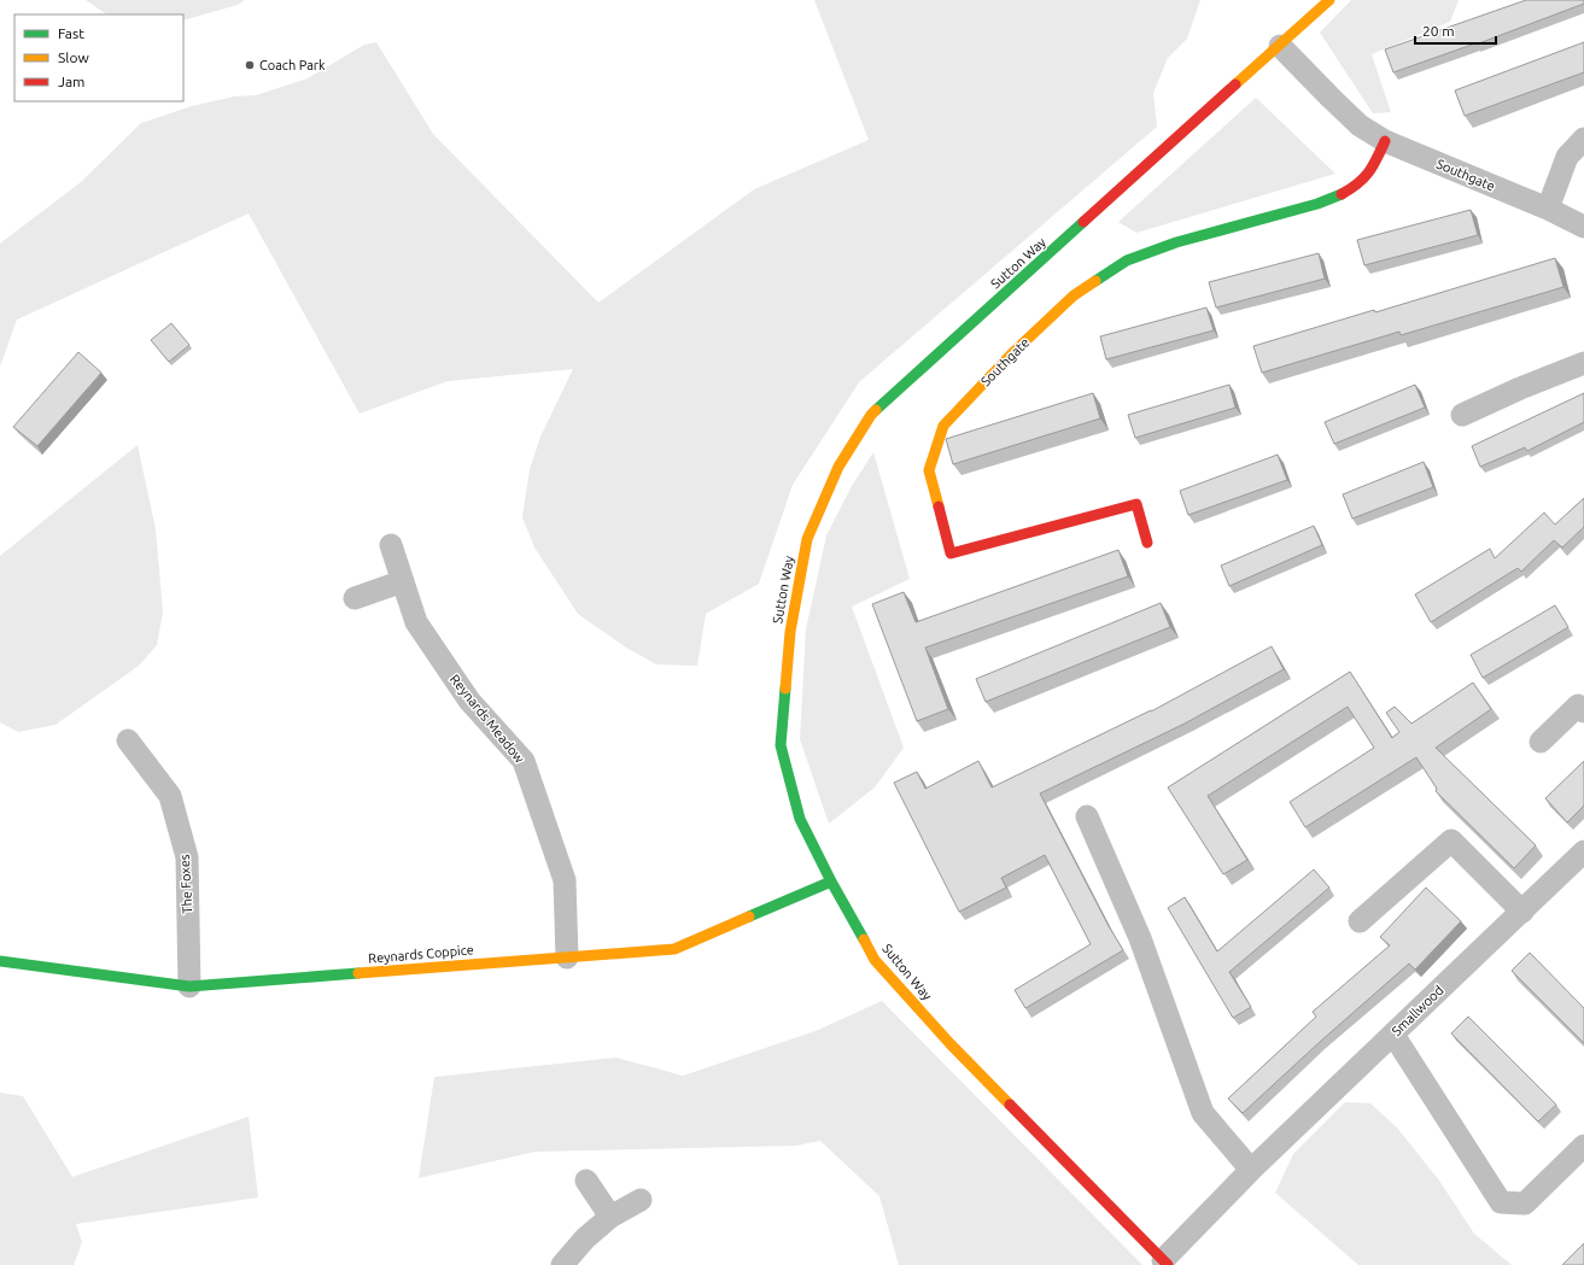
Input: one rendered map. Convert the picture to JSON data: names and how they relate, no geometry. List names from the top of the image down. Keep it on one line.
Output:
{"streets":{"street":["Southgate","Sutton Way","Reynards Meadow","The Foxes","Reynards Coppice","Smallwood"]},"crossings":[["Southgate","Sutton Way"],["Sutton Way","Reynards Coppice"],["Sutton Way","Smallwood"],["Reynards Meadow","Reynards Coppice"],["The Foxes","Reynards Coppice"]],"places":["Coach Park"],"legend":["Fast","Slow","Jam"],"scale_bar":"20 m"}
